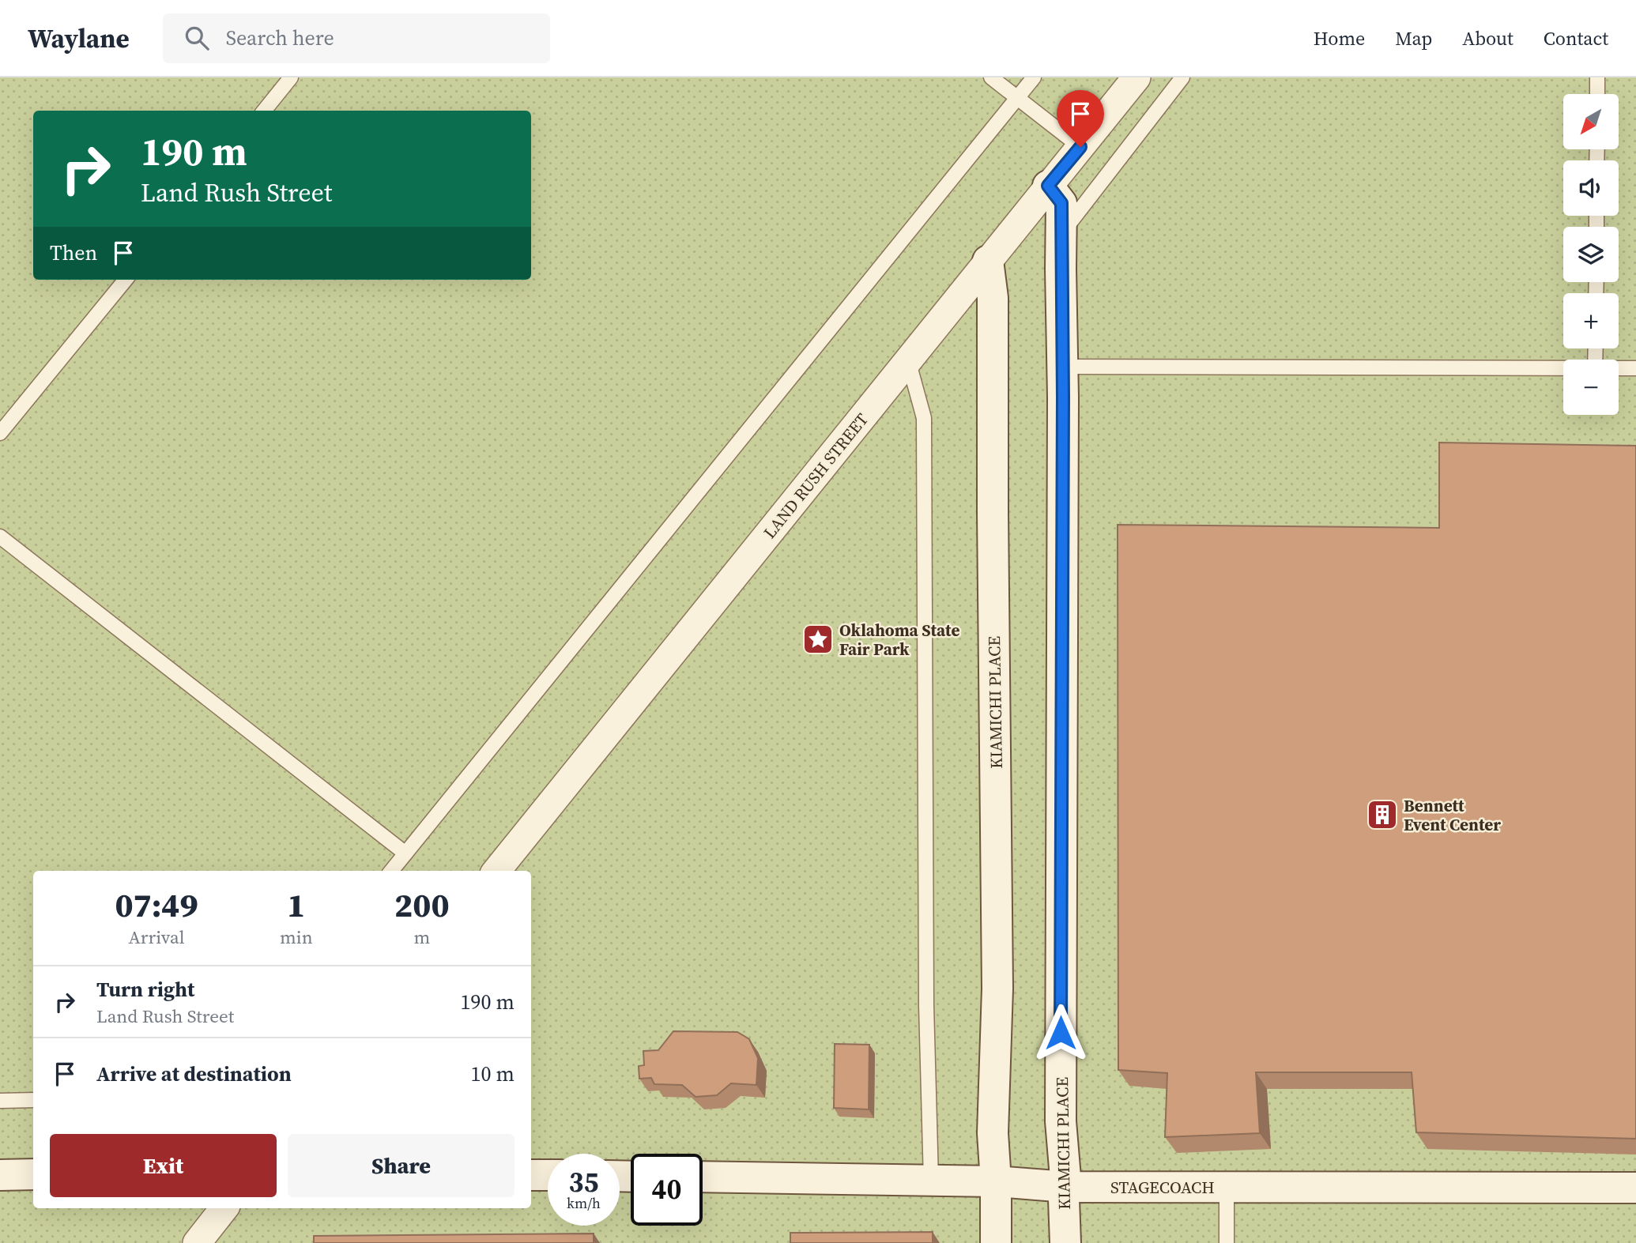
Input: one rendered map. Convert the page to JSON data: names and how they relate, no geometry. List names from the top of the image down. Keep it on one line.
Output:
{"streets":{"street":["LAND RUSH STREET","KIAMICHI PLACE","STAGECOACH"]},"crossings":[["LAND RUSH STREET","KIAMICHI PLACE"],["KIAMICHI PLACE","STAGECOACH"]],"places":{"place":["Oklahoma State Fair Park"],"building":["Bennett Event Center"]},"north":"bottom left","page":{"header":"Waylane","search":"Search here","nav":["Home","Map","About","Contact"],"map_buttons":["+","−"],"turn":["190 m","Land Rush Street"],"then":"Then","eta":["07:49","Arrival","1","min","200","m"],"list":[{"name":"Turn right","note":"Land Rush Street","value":"190 m"},{"name":"Arrive at destination","value":"10 m"}],"buttons":["Exit","Share"],"speed":"35 km/h","limit":"40"}}
